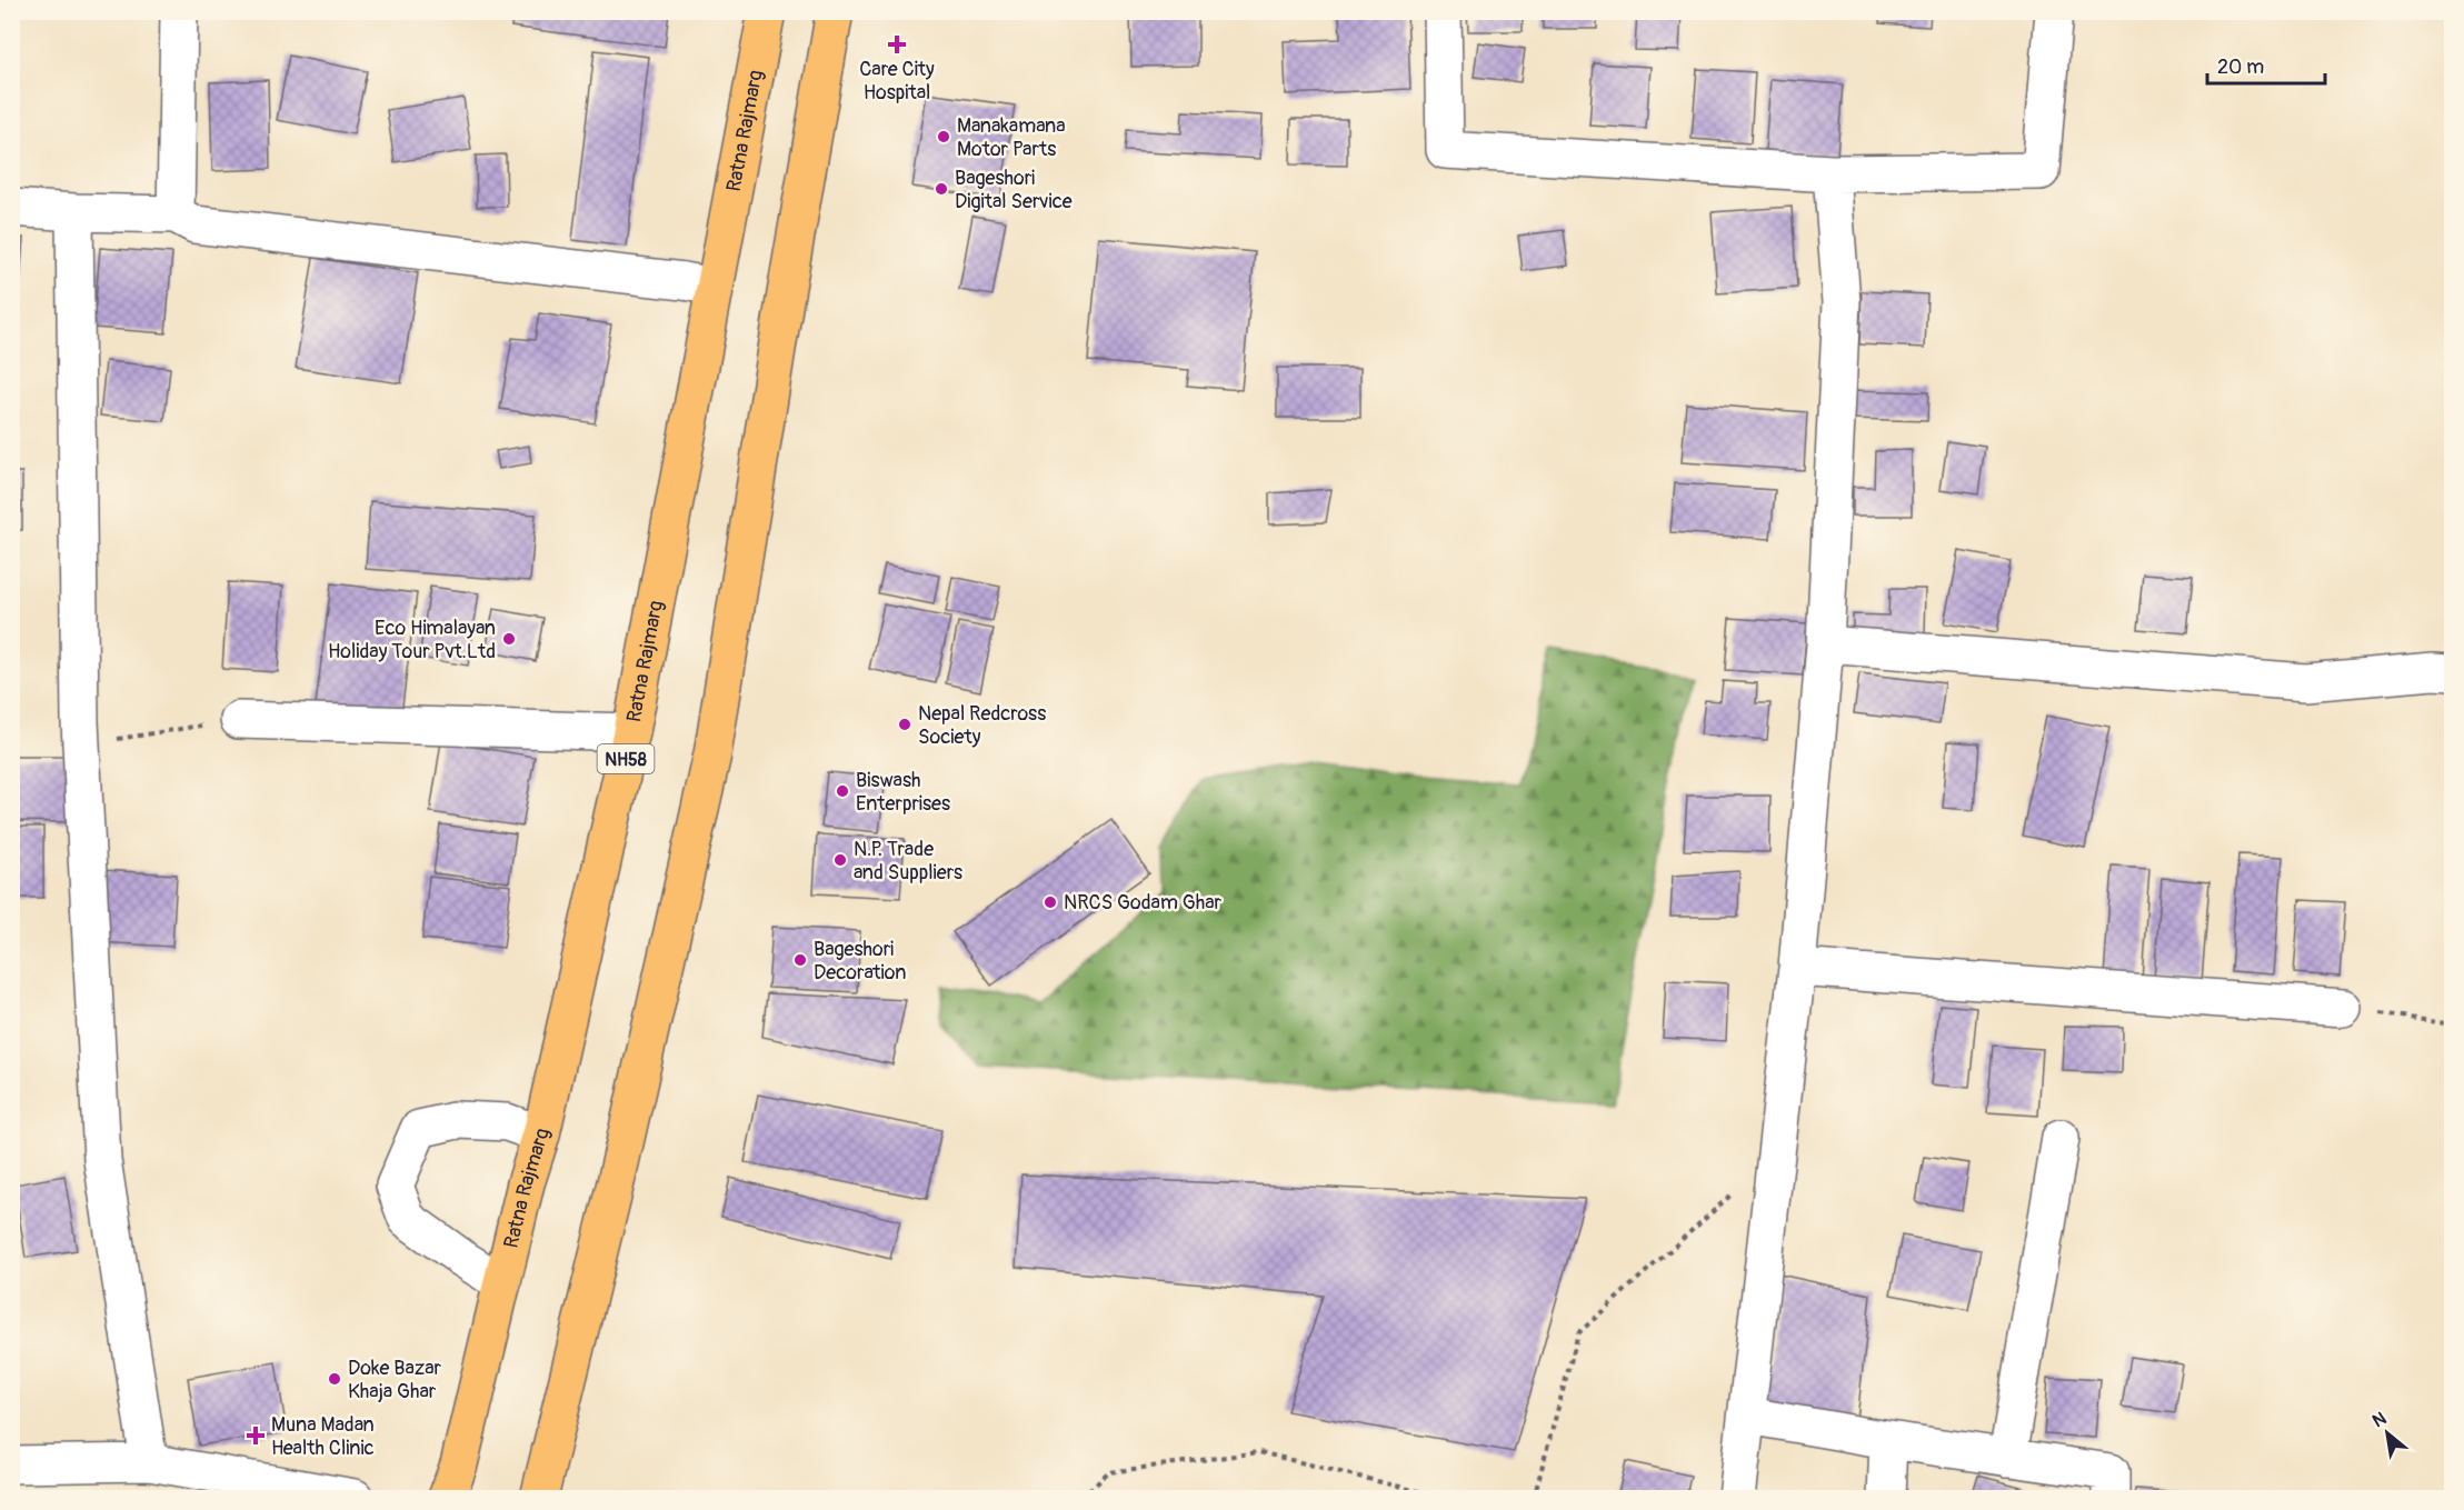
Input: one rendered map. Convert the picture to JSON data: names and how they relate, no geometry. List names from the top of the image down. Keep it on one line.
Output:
{"streets":{"highway":["Ratna Rajmarg","NH58"]},"places":{"health":["Care City Hospital","Muna Madan Health Clinic"],"other":["Manakamana Motor Parts","Bageshori Digital Service","Eco Himalayan Holiday Tour Pvt.Ltd","Nepal Redcross Society","Biswash Enterprises","N.P. Trade and Suppliers","NRCS Godam Ghar","Bageshori Decoration","Doke Bazar Khaja Ghar"]},"scale_bar":"20 m","north":"top left"}
